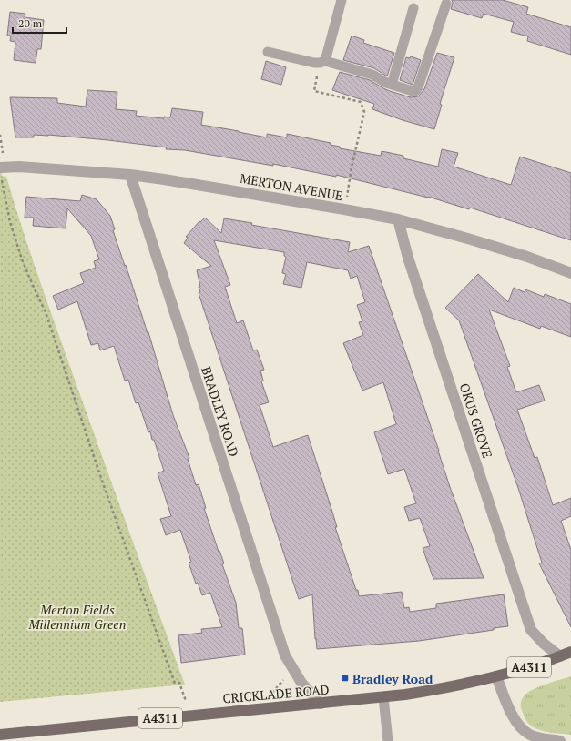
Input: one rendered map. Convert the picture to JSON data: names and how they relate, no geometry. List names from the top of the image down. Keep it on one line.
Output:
{"streets":{"main road":["A4311","CRICKLADE ROAD"],"street":["MERTON AVENUE","BRADLEY ROAD","OKUS GROVE"]},"crossings":[["MERTON AVENUE","BRADLEY ROAD"],["MERTON AVENUE","OKUS GROVE"],["BRADLEY ROAD","CRICKLADE ROAD"],["OKUS GROVE","CRICKLADE ROAD"]],"parks":["Merton Fields Millennium Green"],"places":{"transit":["Bradley Road"]},"scale_bar":"20 m"}
